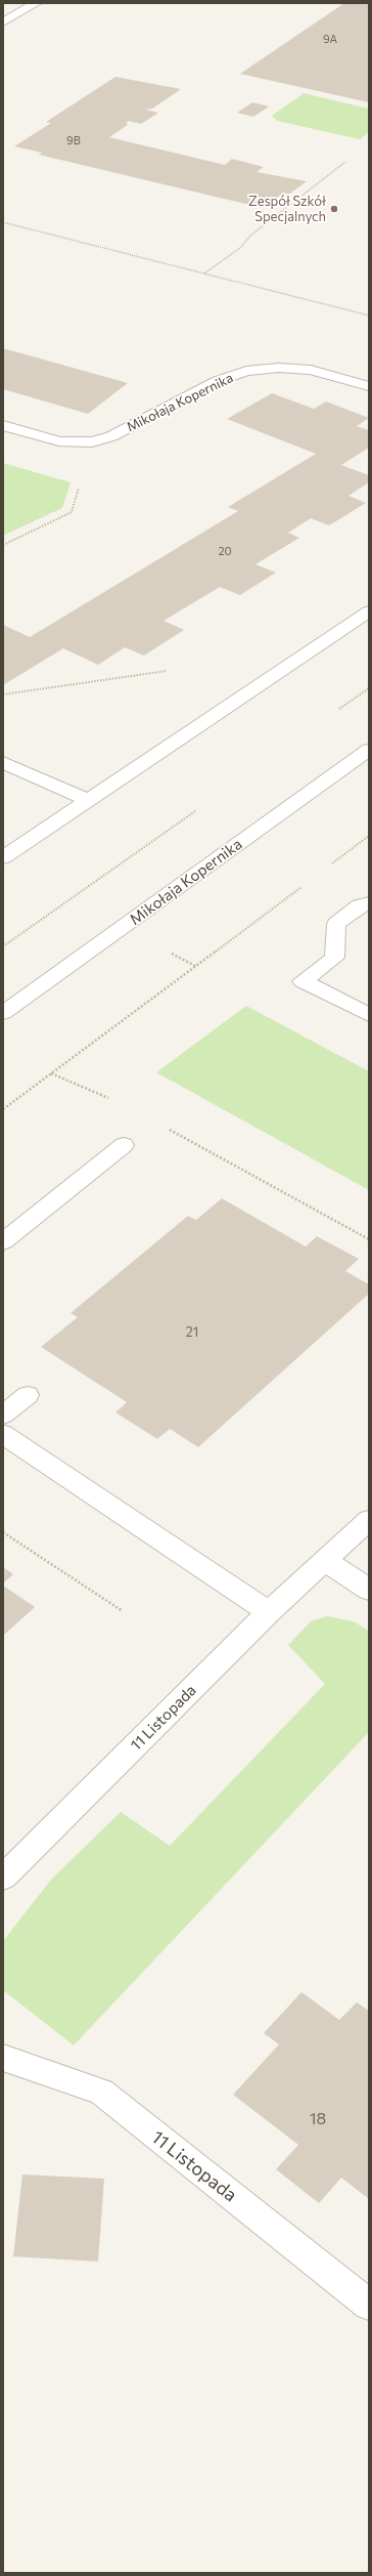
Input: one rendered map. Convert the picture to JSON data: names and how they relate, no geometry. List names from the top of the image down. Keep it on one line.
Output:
{"streets":{"street":["Mikołaja Kopernika","11 Listopada"]},"places":["Zespół Szkół Specjalnych"],"house_numbers":["9A","9B","20","21","18"]}
